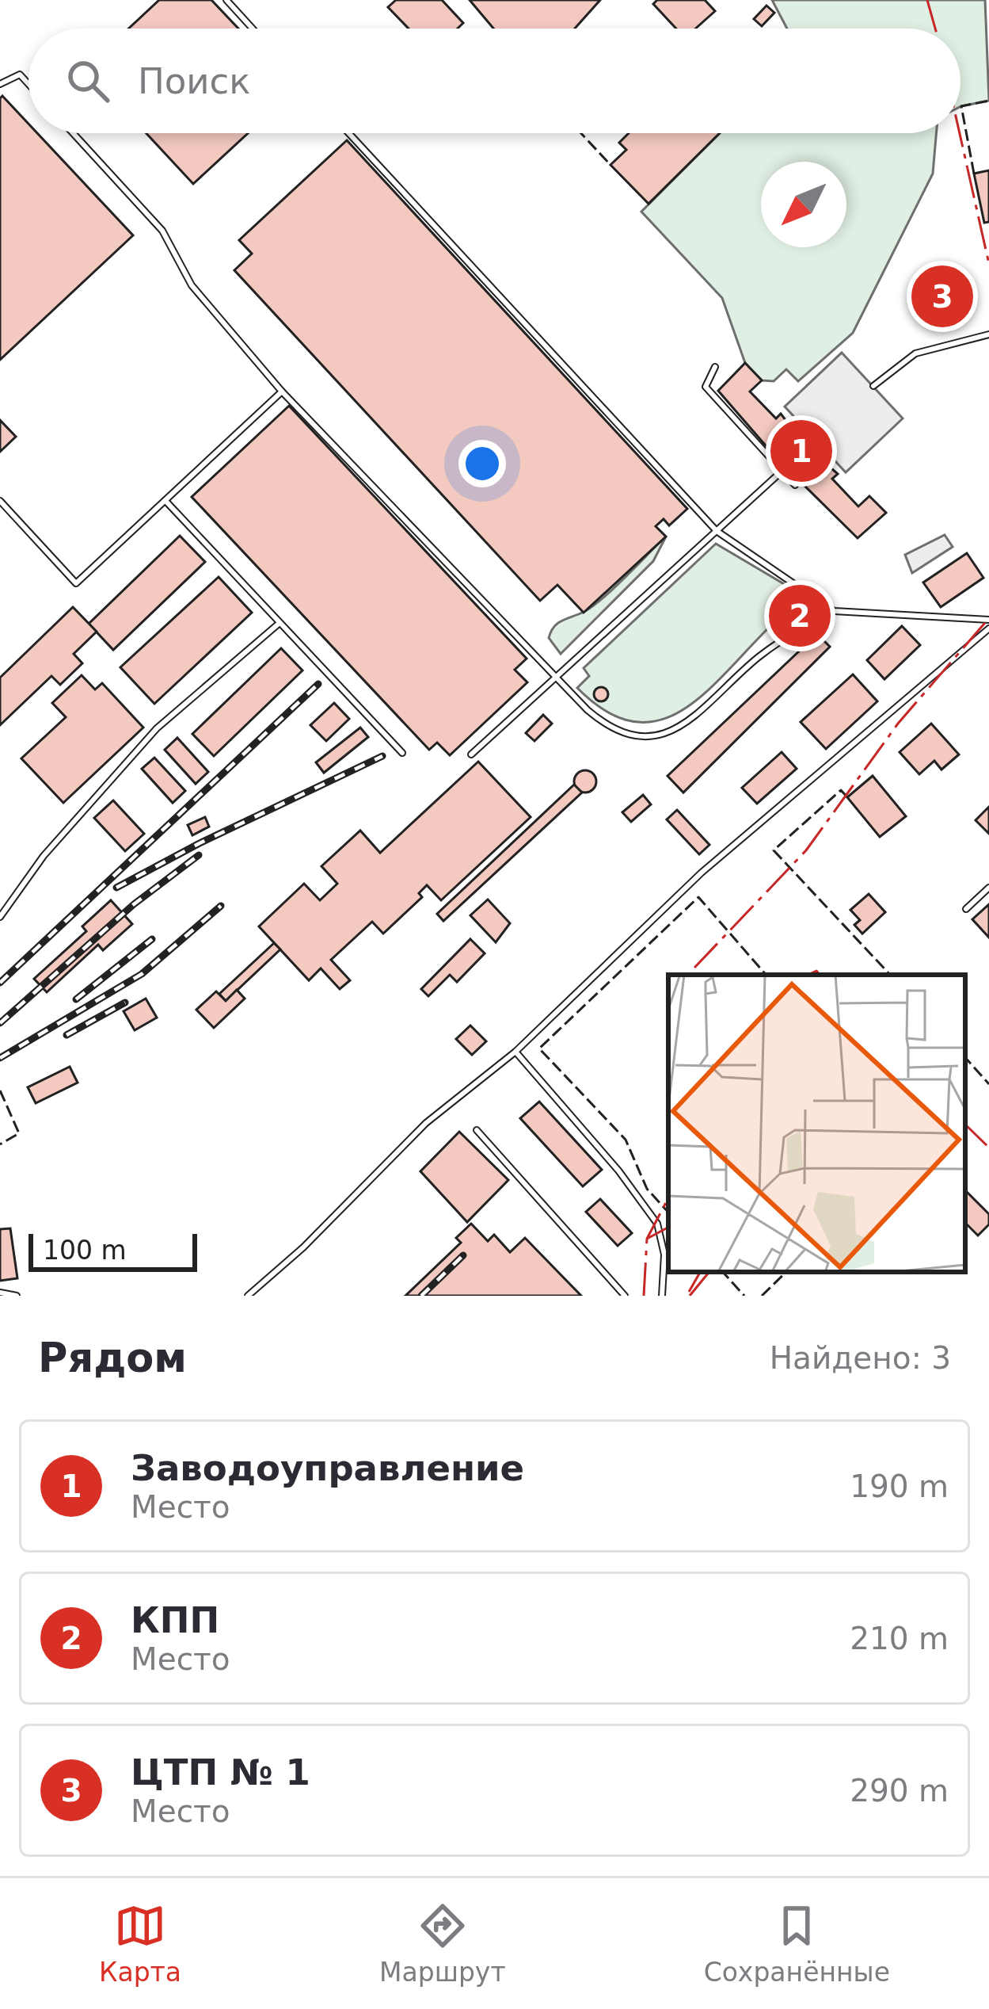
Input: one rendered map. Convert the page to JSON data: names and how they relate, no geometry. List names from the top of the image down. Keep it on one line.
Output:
{"scale_bar":"100 m","north":"bottom left","page":{"search":"Поиск","pins":["3","1","2"],"scale":"100 m","heading":["Рядом","Найдено: 3"],"list":[{"mark":"1","name":"Заводоуправление","note":"Место","value":"190 m"},{"mark":"2","name":"КПП","note":"Место","value":"210 m"},{"mark":"3","name":"ЦТП № 1","note":"Место","value":"290 m"}],"nav":["Карта","Маршрут","Сохранённые"]}}
